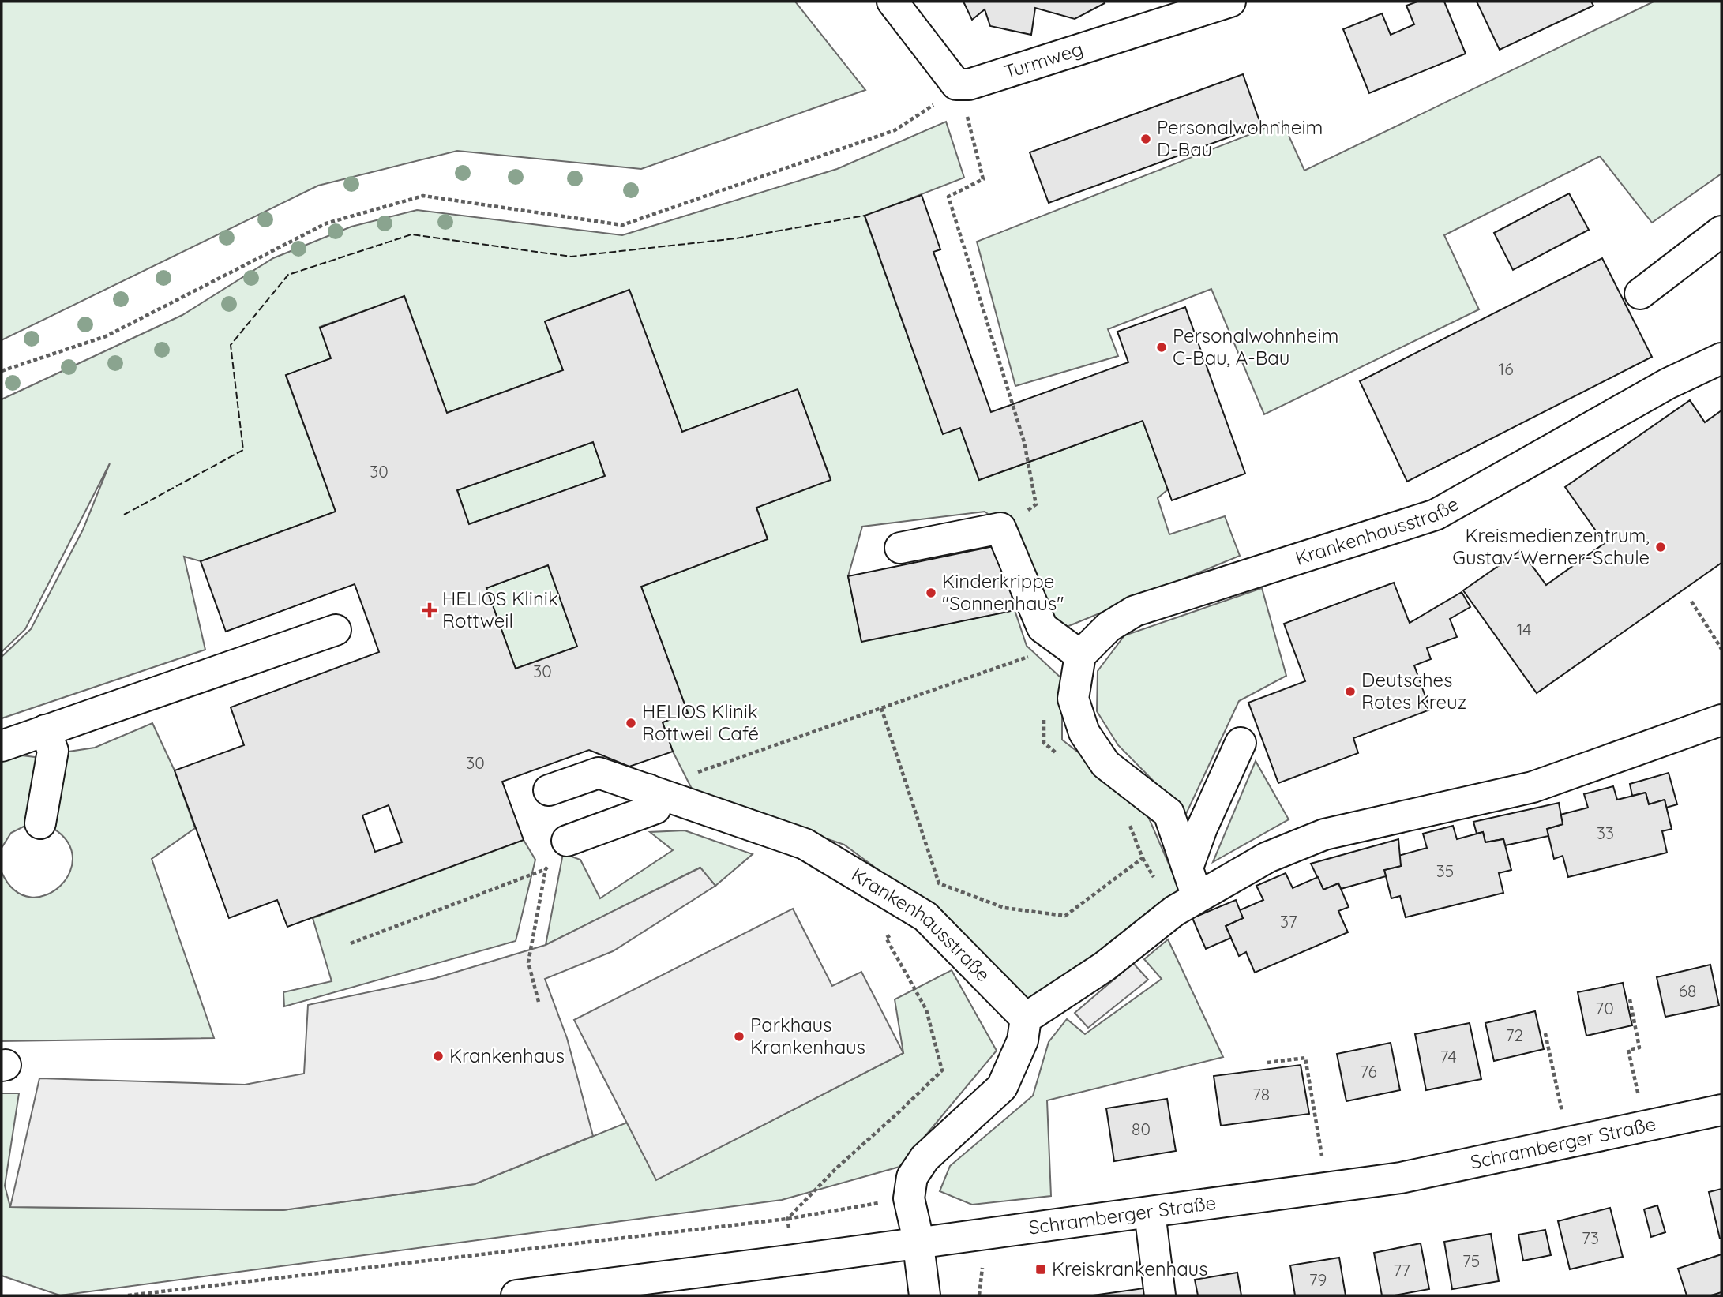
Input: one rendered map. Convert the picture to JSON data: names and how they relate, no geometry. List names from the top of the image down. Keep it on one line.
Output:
{"streets":{"street":["Turmweg","Krankenhausstraße","Schramberger Straße"]},"places":{"other":["Personalwohnheim D-Bau","Personalwohnheim C-Bau, A-Bau","Kreismedienzentrum, Gustav-Werner-Schule","Kinderkrippe \"Sonnenhaus\"","Deutsches Rotes Kreuz","HELIOS Klinik Rottweil Café","Parkhaus Krankenhaus","Krankenhaus"],"health":["HELIOS Klinik Rottweil"],"transit":["Kreiskrankenhaus"]},"house_numbers":["16","30","14","30","30","33","35","37","68","70","72","74","76","78","80","73","75","77","79"]}
